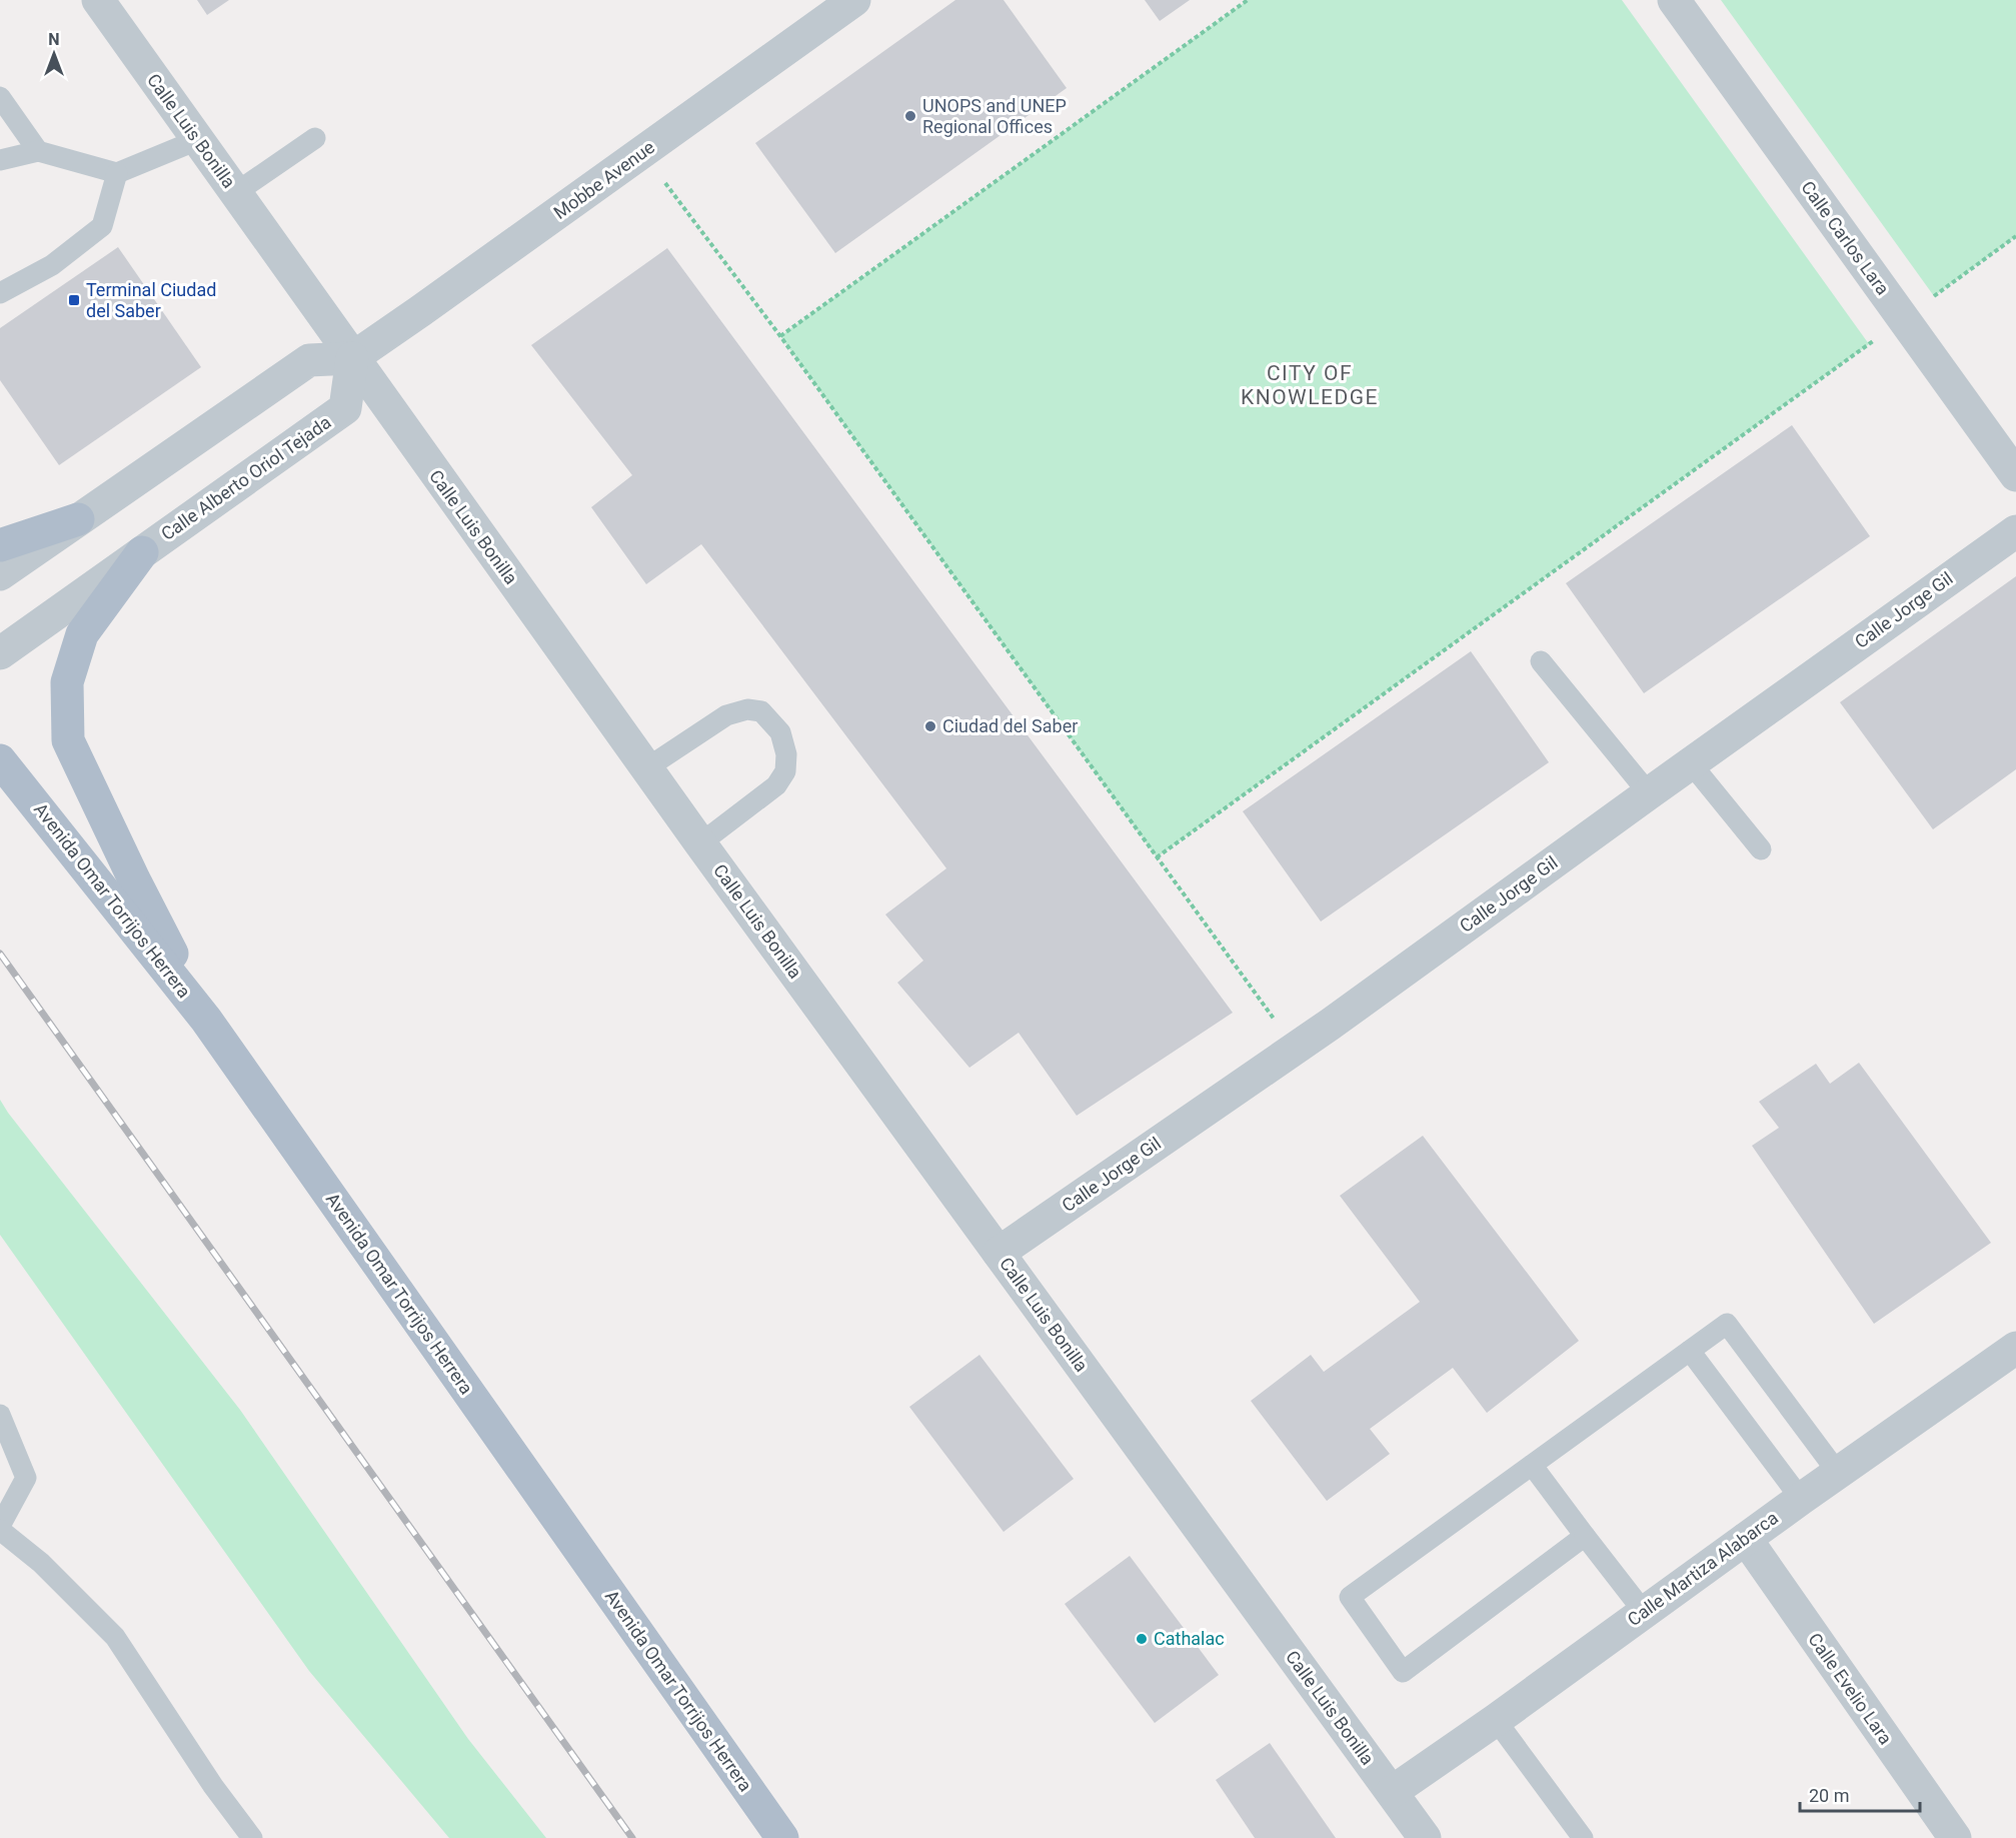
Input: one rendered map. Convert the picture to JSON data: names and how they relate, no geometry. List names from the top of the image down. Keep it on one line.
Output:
{"streets":{"main road":["Avenida Omar Torrijos Herrera"],"street":["Calle Luis Bonilla","Mobbe Avenue","Calle Carlos Lara","Calle Alberto Oriol Tejada","Calle Jorge Gil","Calle Martiza Alabarca","Calle Evelio Lara"]},"crossings":[["Calle Luis Bonilla","Mobbe Avenue"],["Calle Luis Bonilla","Calle Alberto Oriol Tejada"],["Calle Luis Bonilla","Calle Jorge Gil"],["Calle Luis Bonilla","Calle Martiza Alabarca"],["Mobbe Avenue","Calle Alberto Oriol Tejada"],["Calle Martiza Alabarca","Calle Evelio Lara"]],"districts":["CITY OF KNOWLEDGE"],"places":{"other":["UNOPS and UNEP Regional Offices","Ciudad del Saber","Cathalac"],"transit":["Terminal Ciudad del Saber"]},"scale_bar":"20 m","north":"top"}
